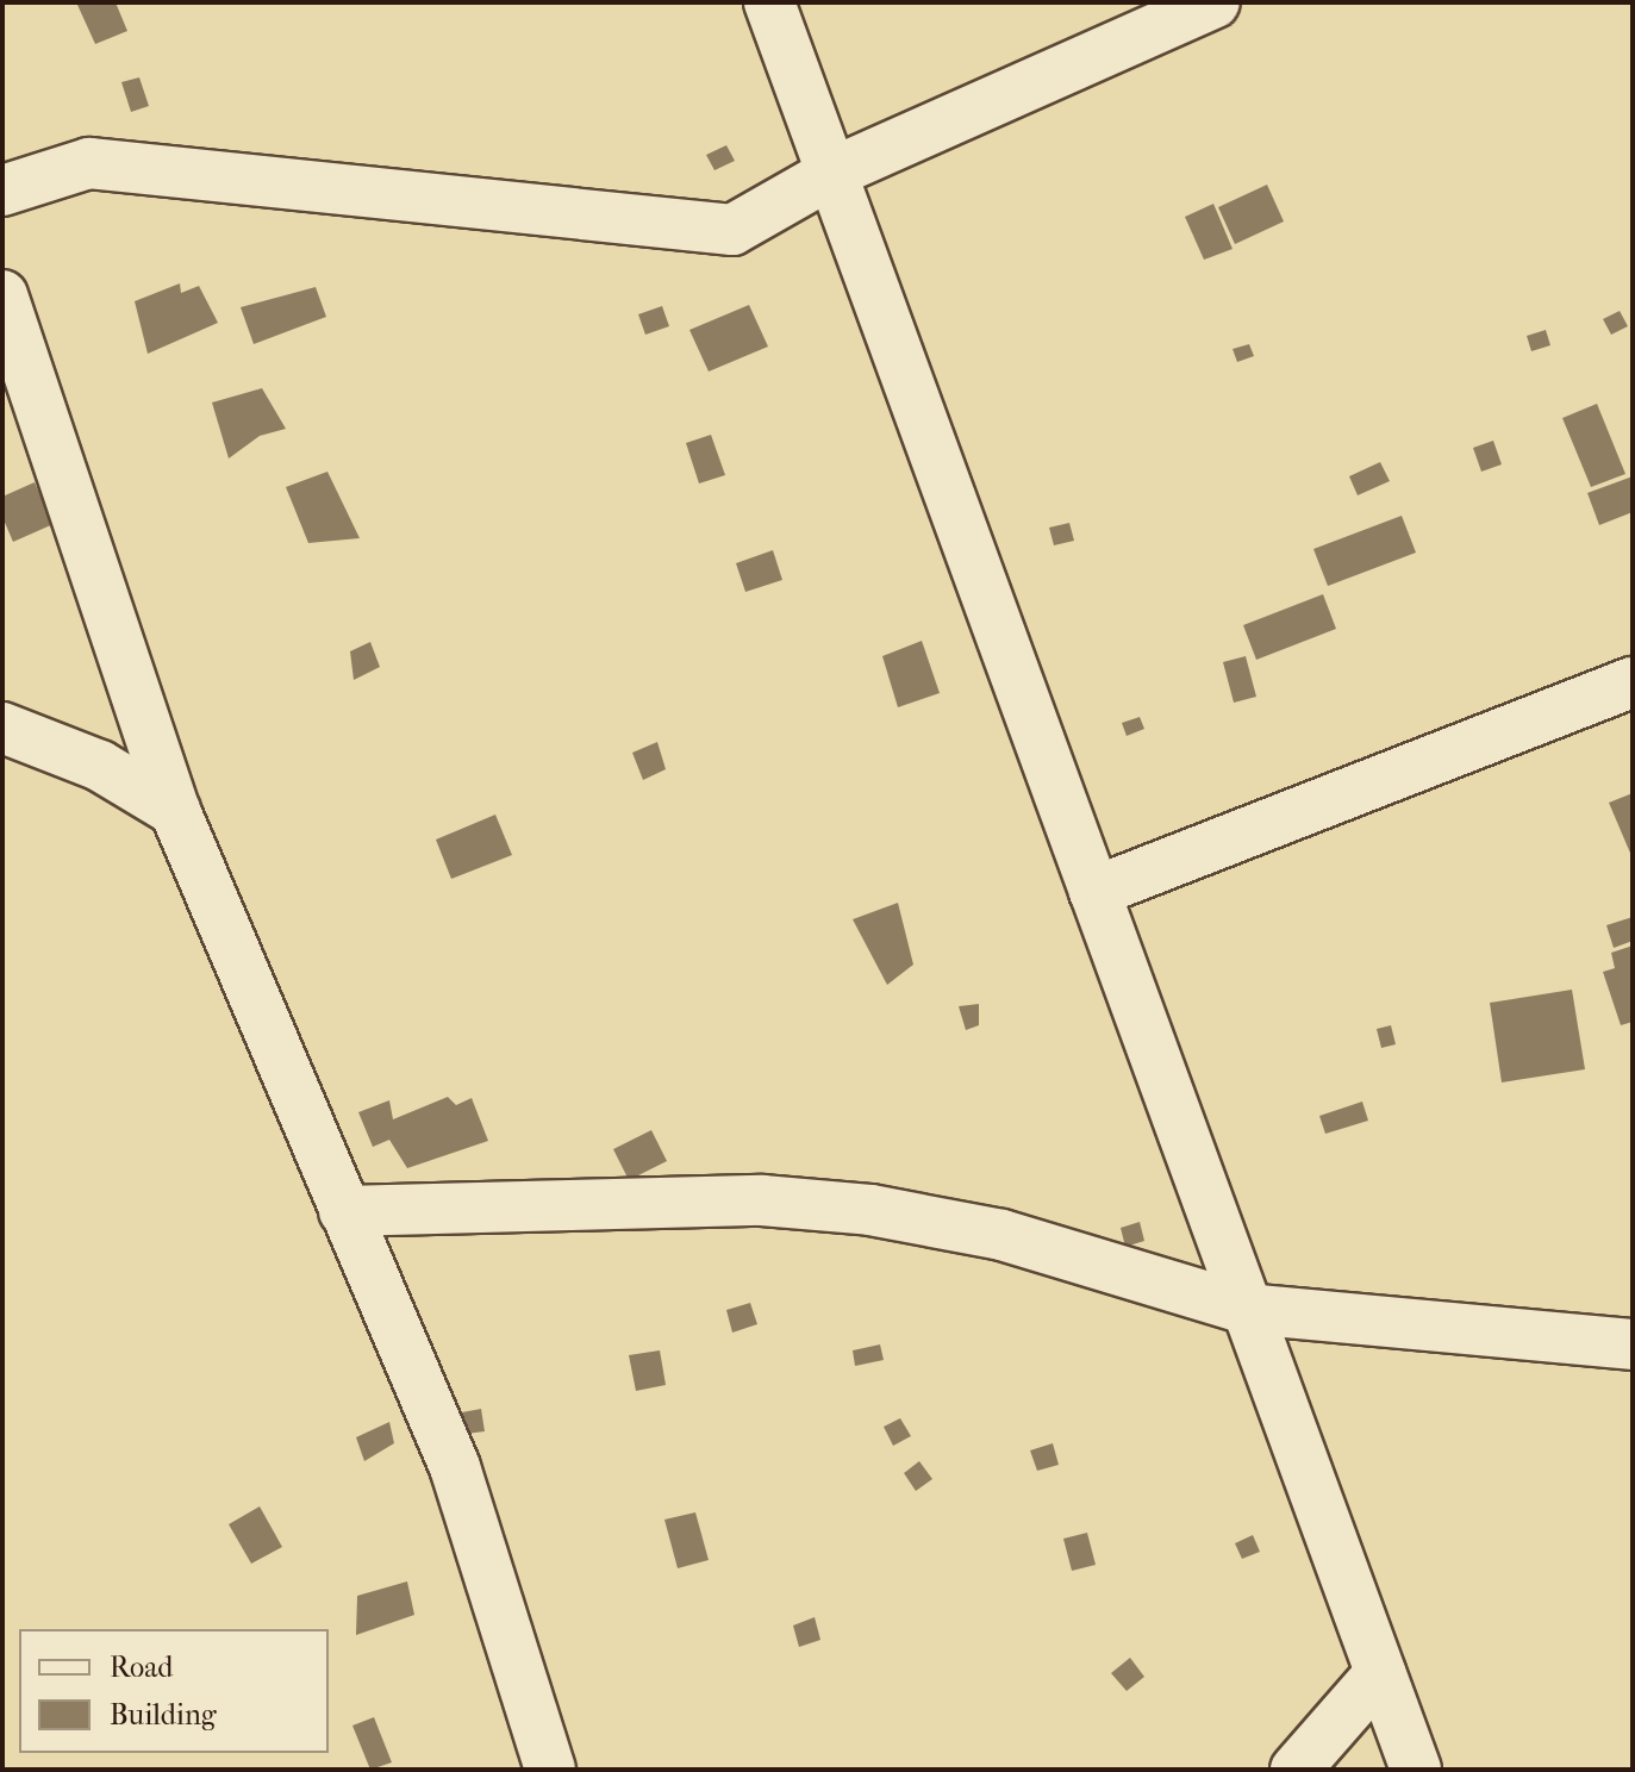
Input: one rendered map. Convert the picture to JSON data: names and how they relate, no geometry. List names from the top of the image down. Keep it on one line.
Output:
{"legend":["Road","Building"]}
